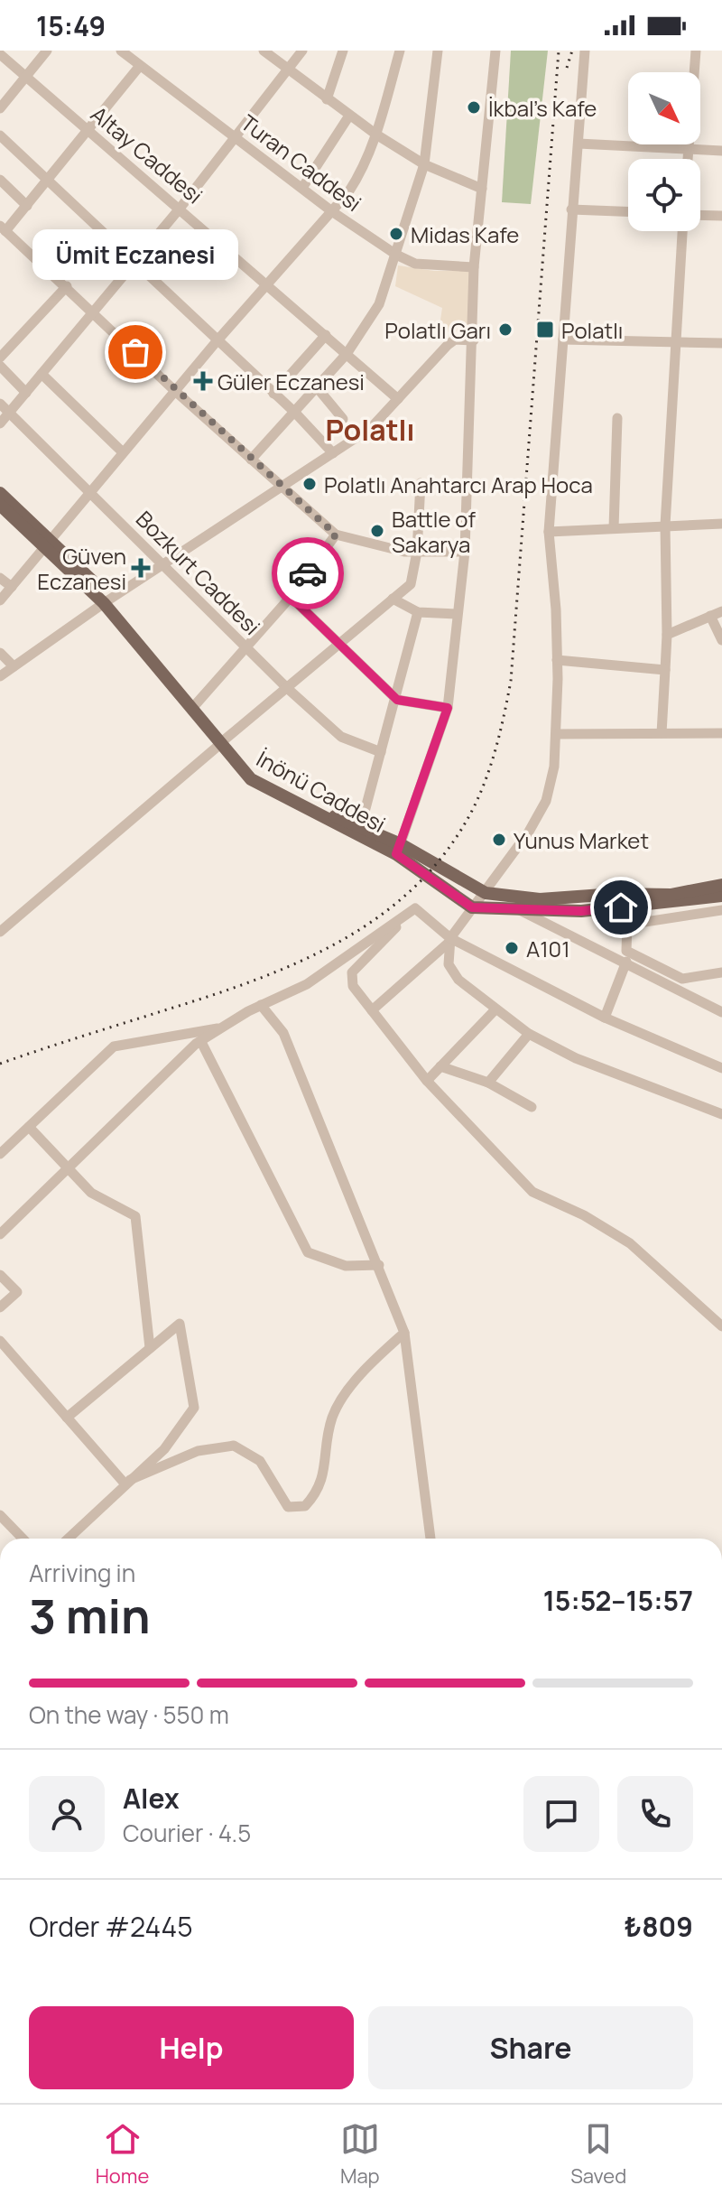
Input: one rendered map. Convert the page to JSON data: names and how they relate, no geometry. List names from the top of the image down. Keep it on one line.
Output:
{"streets":{"main road":["İnönü Caddesi"],"street":["Altay Caddesi","Turan Caddesi","Bozkurt Caddesi"]},"districts":["Polatlı"],"places":{"other":["İkbal's Kafe","Midas Kafe","Polatlı Garı","Ümit Eczanesi","Polatlı Anahtarcı Arap Hoca","Battle of Sakarya","Yunus Market","A101"],"transit":["Polatlı"],"health":["Güler Eczanesi","Güven Eczanesi"]},"north":"bottom right","page":{"status":"15:49","bubble":"Ümit Eczanesi","heading":["3 min","Arriving in","15:52–15:57"],"panel":["Alex","Courier · 4.5","Order #2445","₺809"],"bar":"On the way · 550 m","buttons":["Help","Share"],"tabs":["Home","Map","Saved"]}}
